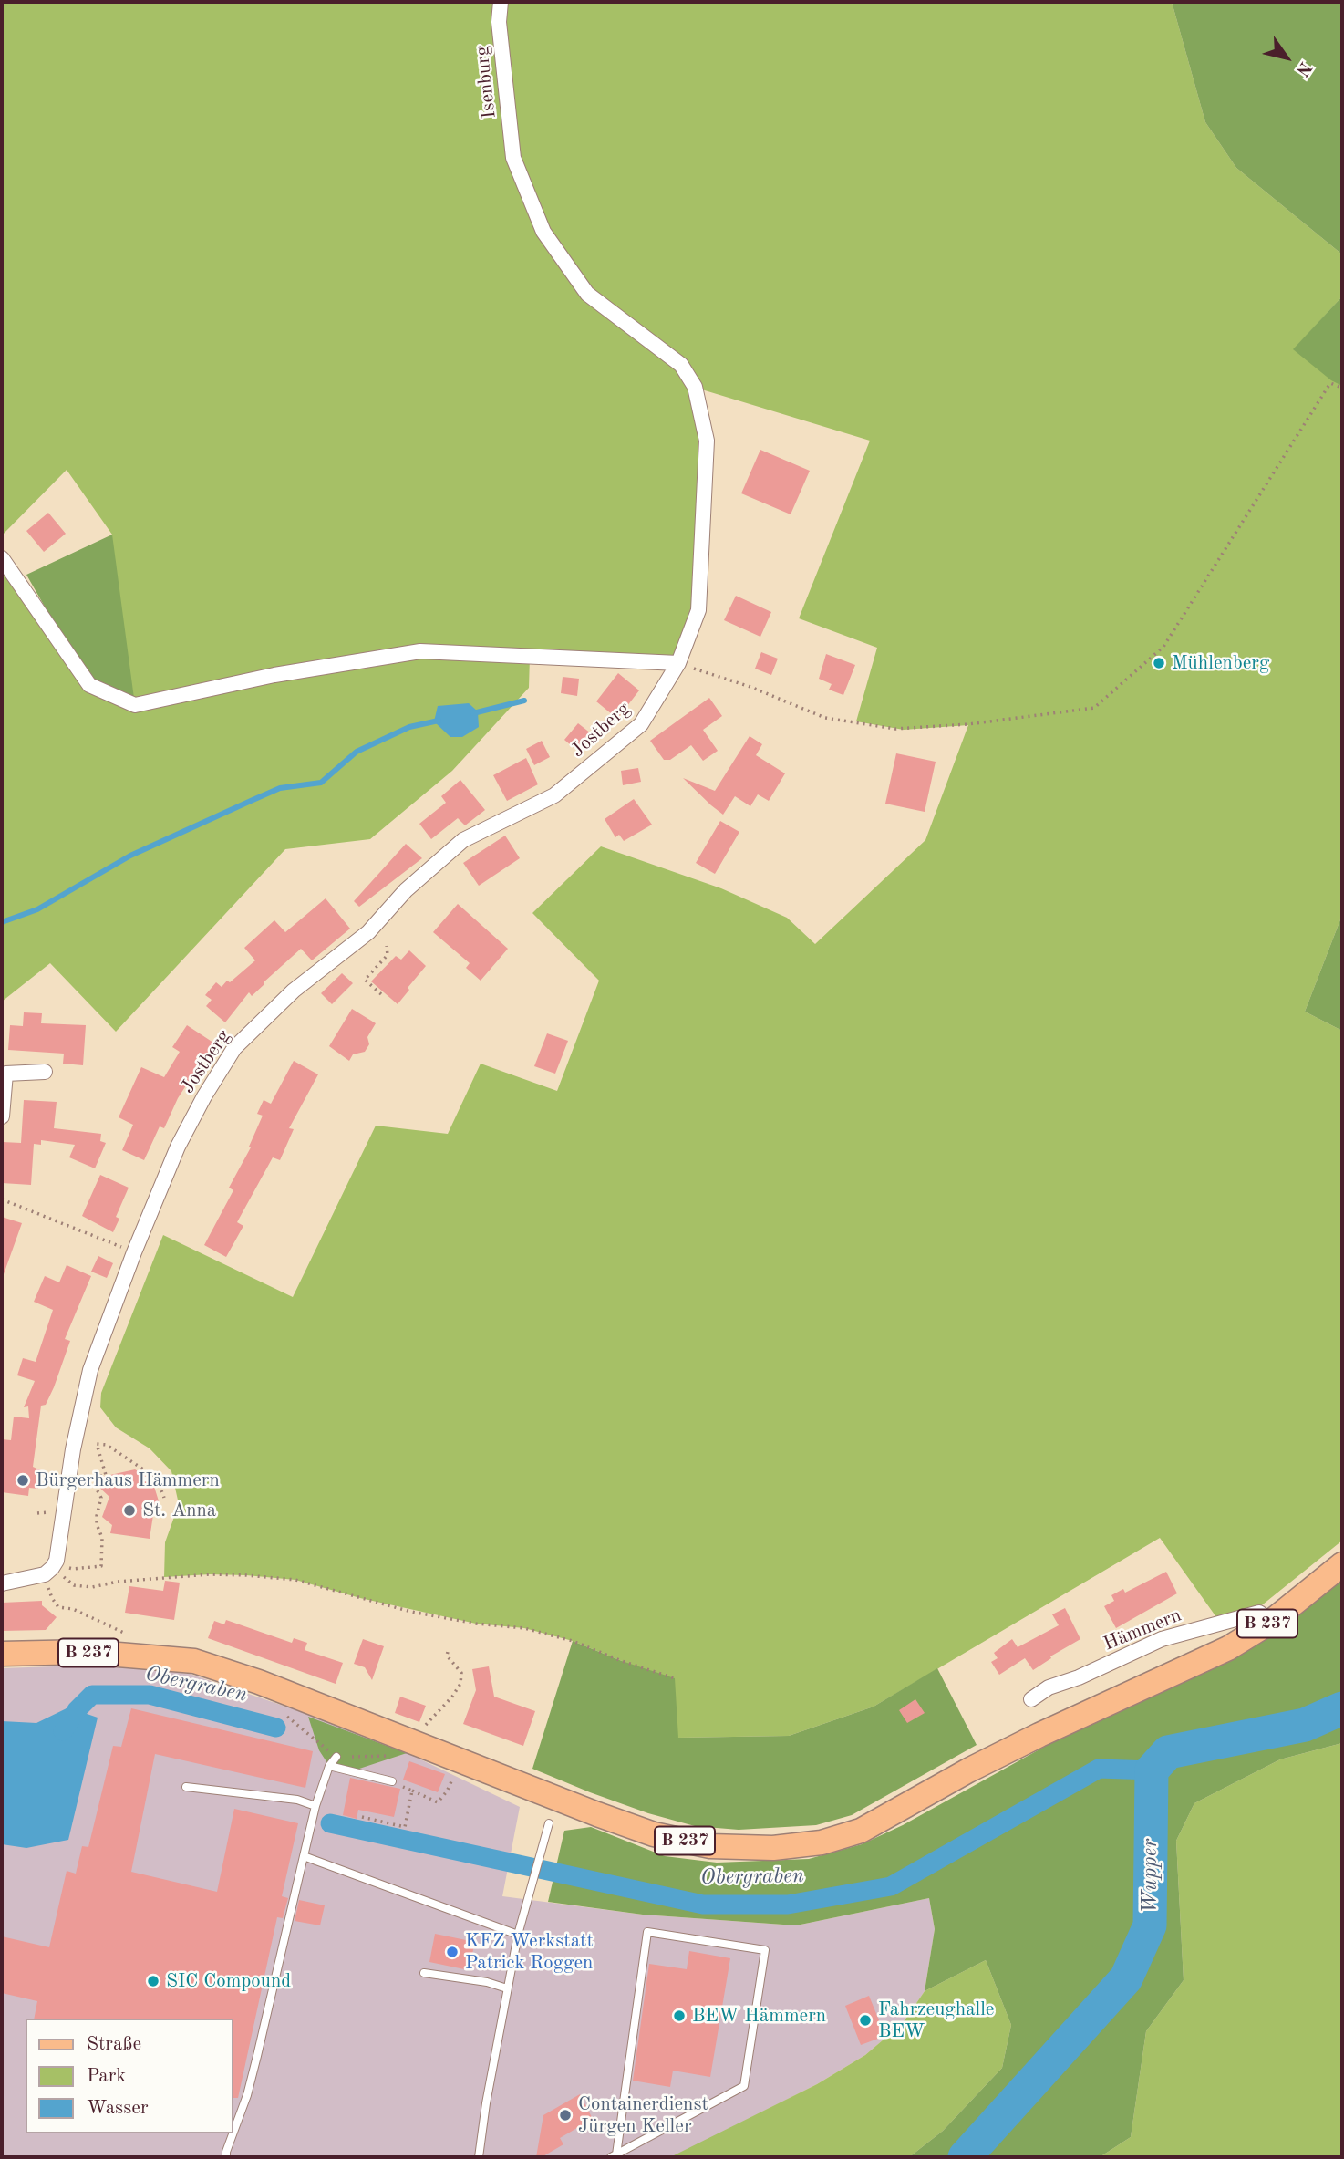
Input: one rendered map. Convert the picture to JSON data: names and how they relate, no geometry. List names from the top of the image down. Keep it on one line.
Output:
{"streets":{"main road":["B 237"],"street":["Isenburg","Jostberg","Hämmern"]},"crossings":[["Isenburg","Jostberg"],["B 237","Hämmern"]],"water":["Obergraben","Wupper"],"places":["Mühlenberg","Bürgerhaus Hämmern","St. Anna","KFZ Werkstatt Patrick Roggen","SIC Compound","BEW Hämmern","Fahrzeughalle BEW","Containerdienst Jürgen Keller"],"legend":["Straße","Park","Wasser"],"north":"bottom right"}
